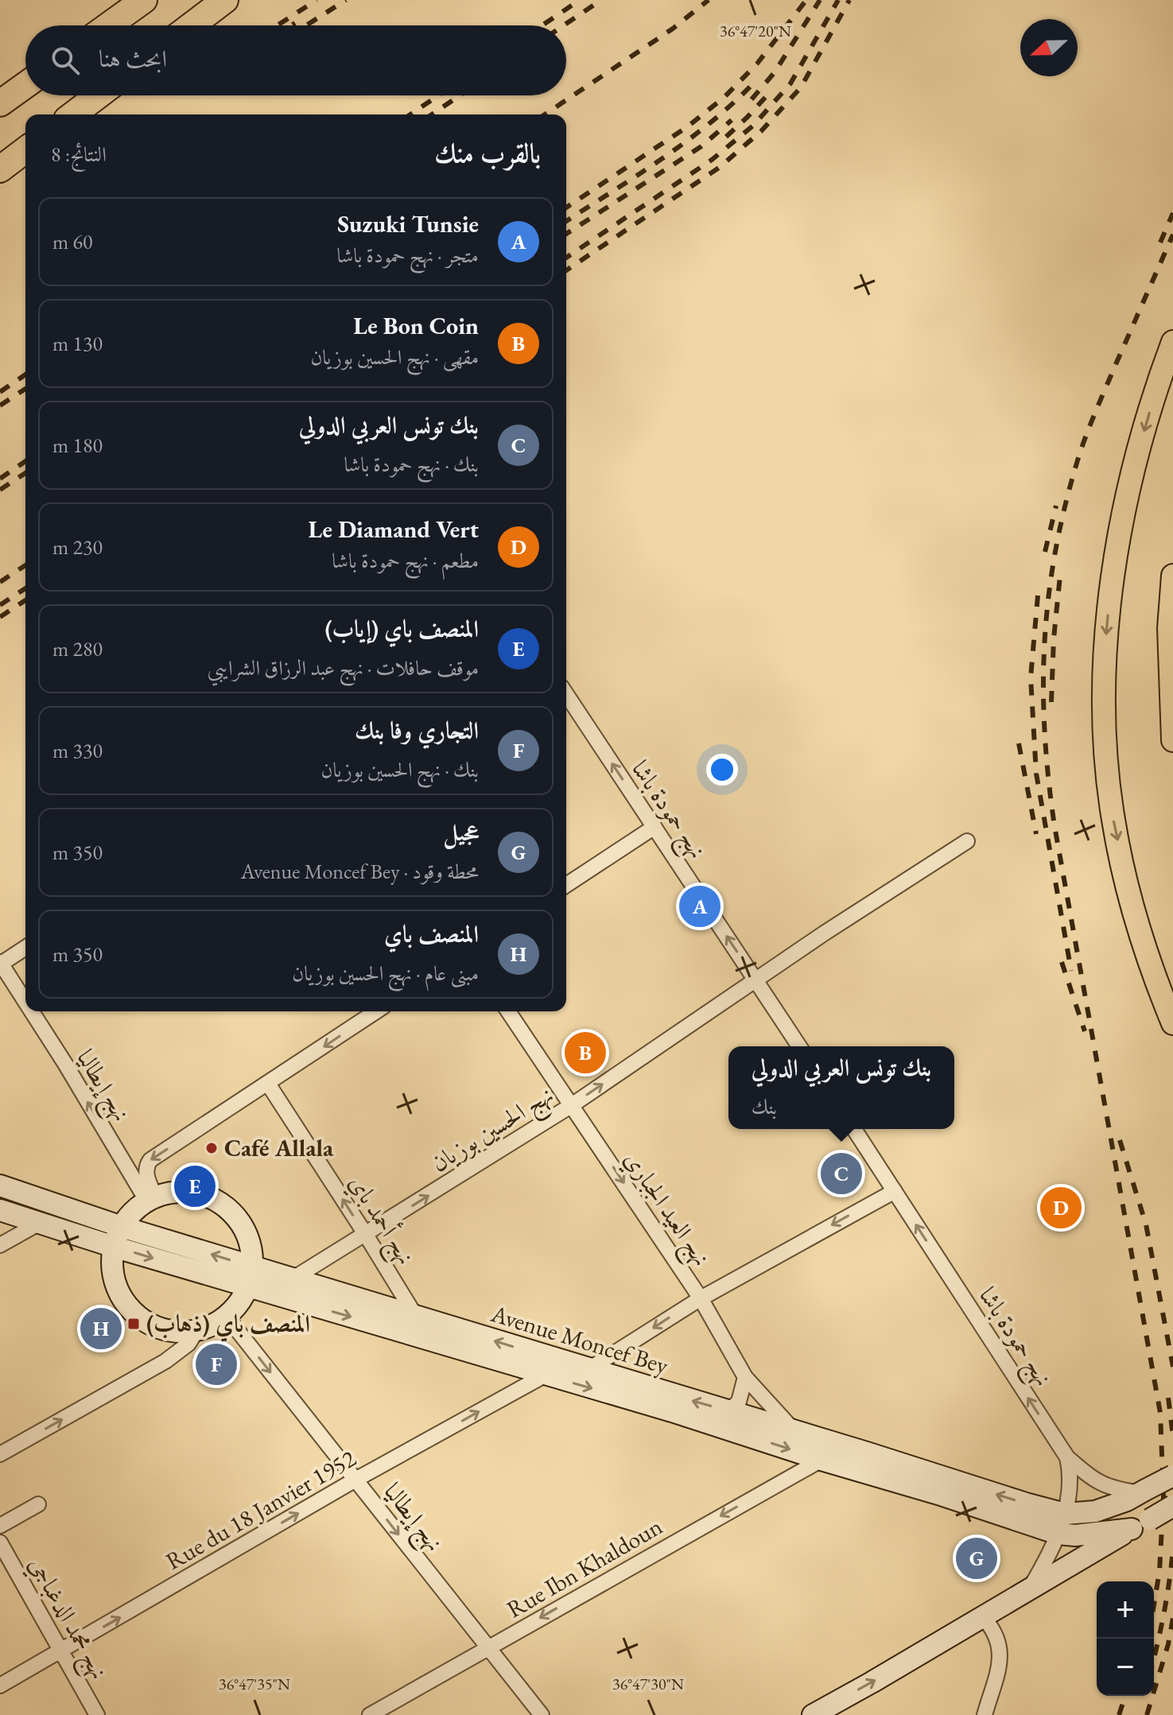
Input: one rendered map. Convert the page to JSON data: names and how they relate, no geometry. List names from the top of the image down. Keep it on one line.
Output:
{"streets":{"main road":["Avenue Moncef Bey"],"street":["نهج حمودة باشا","نهج إيطاليا","نهج الحسين بوزيان","نهج العيد الجباري","نهج أحمد باي","Rue du 18 Janvier 1952","Rue Ibn Khaldoun","نهج محمد الدغباجي"]},"crossings":[["نهج حمودة باشا","نهج الحسين بوزيان"],["نهج حمودة باشا","Avenue Moncef Bey"],["نهج إيطاليا","Rue du 18 Janvier 1952"],["نهج إيطاليا","Rue Ibn Khaldoun"],["نهج الحسين بوزيان","نهج العيد الجباري"],["نهج الحسين بوزيان","نهج أحمد باي"],["نهج الحسين بوزيان","Avenue Moncef Bey"],["نهج العيد الجباري","Avenue Moncef Bey"],["نهج أحمد باي","Avenue Moncef Bey"],["Avenue Moncef Bey","Rue du 18 Janvier 1952"],["Avenue Moncef Bey","Rue Ibn Khaldoun"],["Rue du 18 Janvier 1952","نهج محمد الدغباجي"]],"one_way":["نهج حمودة باشا","نهج الحسين بوزيان","نهج العيد الجباري","نهج أحمد باي","Rue du 18 Janvier 1952","Rue Ibn Khaldoun"],"places":{"other":["Café Allala"],"transit":["المنصف باي (ذهاب)"]},"north":"left","page":{"search":"ابحث هنا","heading":["بالقرب منك","النتائج: 8"],"list":[{"mark":"A","name":"Suzuki Tunsie","note":"متجر · نهج حمودة باشا","value":"60 m"},{"mark":"B","name":"Le Bon Coin","note":"مقهى · نهج الحسين بوزيان","value":"130 m"},{"mark":"C","name":"بنك تونس العربي الدولي","note":"بنك · نهج حمودة باشا","value":"180 m"},{"mark":"D","name":"Le Diamand Vert","note":"مطعم · نهج حمودة باشا","value":"230 m"},{"mark":"E","name":"المنصف باي (إياب)","note":"موقف حافلات · نهج عبد الرزاق الشرايبي","value":"280 m"},{"mark":"F","name":"التجاري وفا بنك","note":"بنك · نهج الحسين بوزيان","value":"330 m"},{"mark":"G","name":"عجيل","note":"محطة وقود · Avenue Moncef Bey","value":"350 m"},{"mark":"H","name":"المنصف باي","note":"مبنى عام · نهج الحسين بوزيان","value":"350 m"}],"pins":["A","B","C","E","D","H","F","G"],"popup":["بنك تونس العربي الدولي","بنك"],"map_buttons":["+","−"]},"coordinates":["36°47'20\"N","36°47'35\"N","36°47'30\"N"]}
